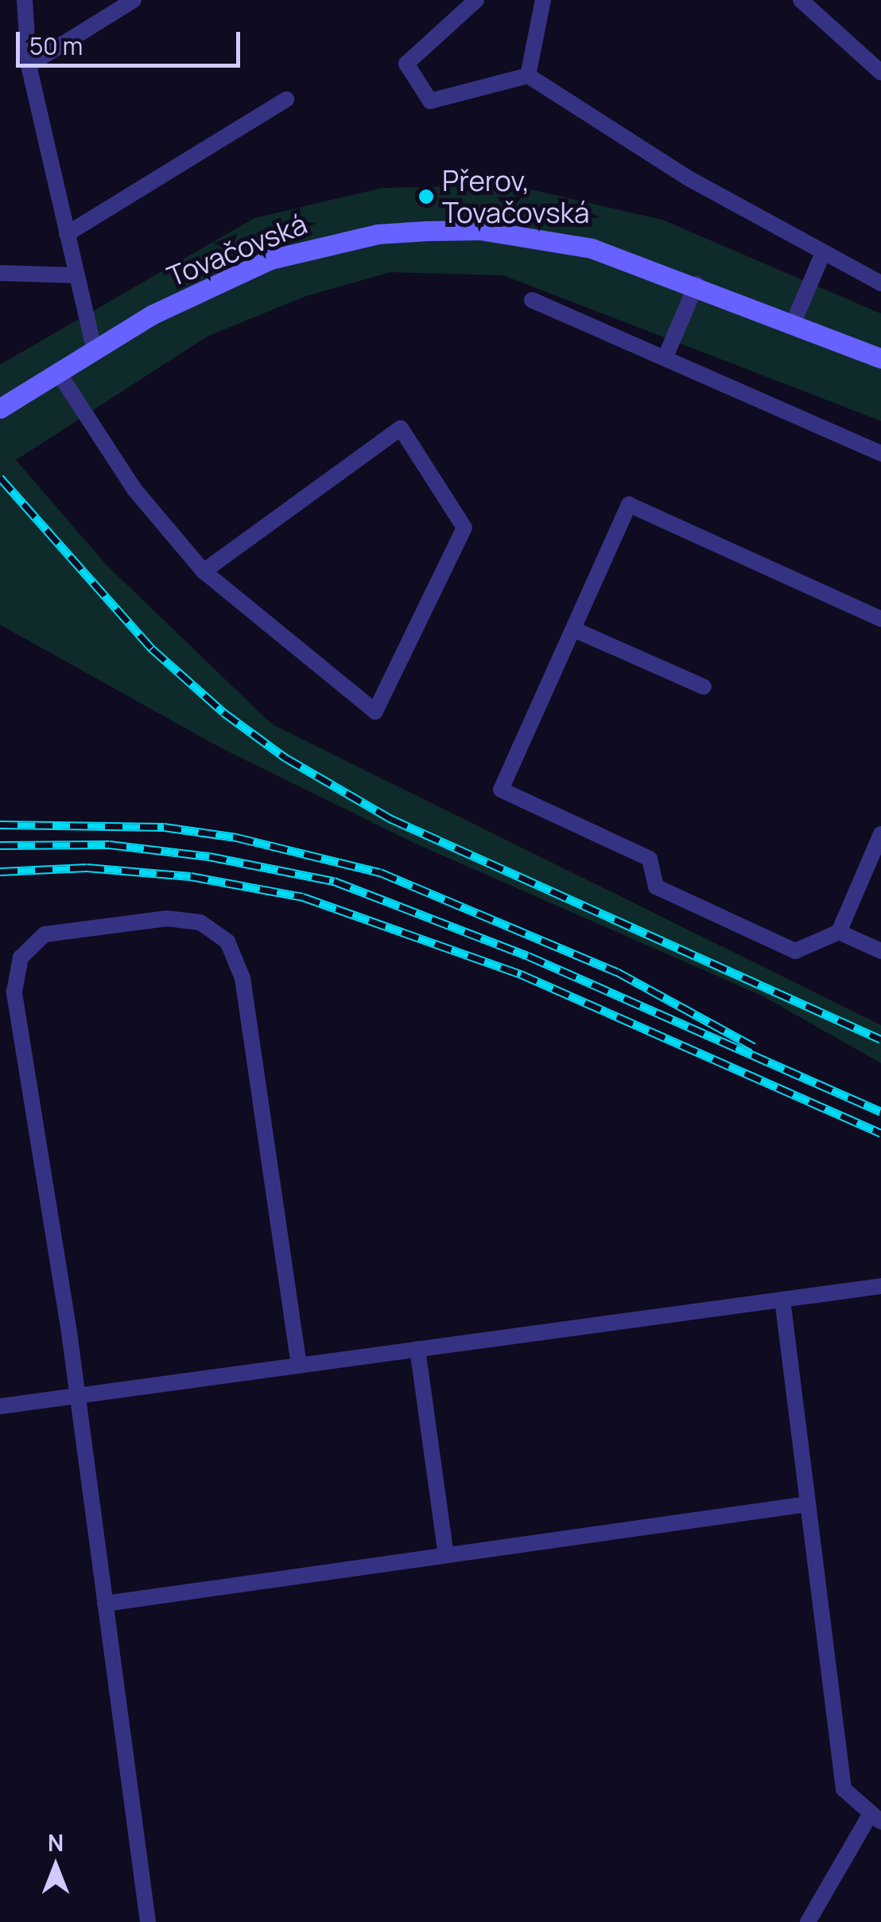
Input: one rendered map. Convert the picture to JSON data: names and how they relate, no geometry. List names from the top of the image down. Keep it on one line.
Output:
{"streets":{"main road":["Tovačovská"]},"places":["Přerov, Tovačovská"],"scale_bar":"50 m","north":"top"}
